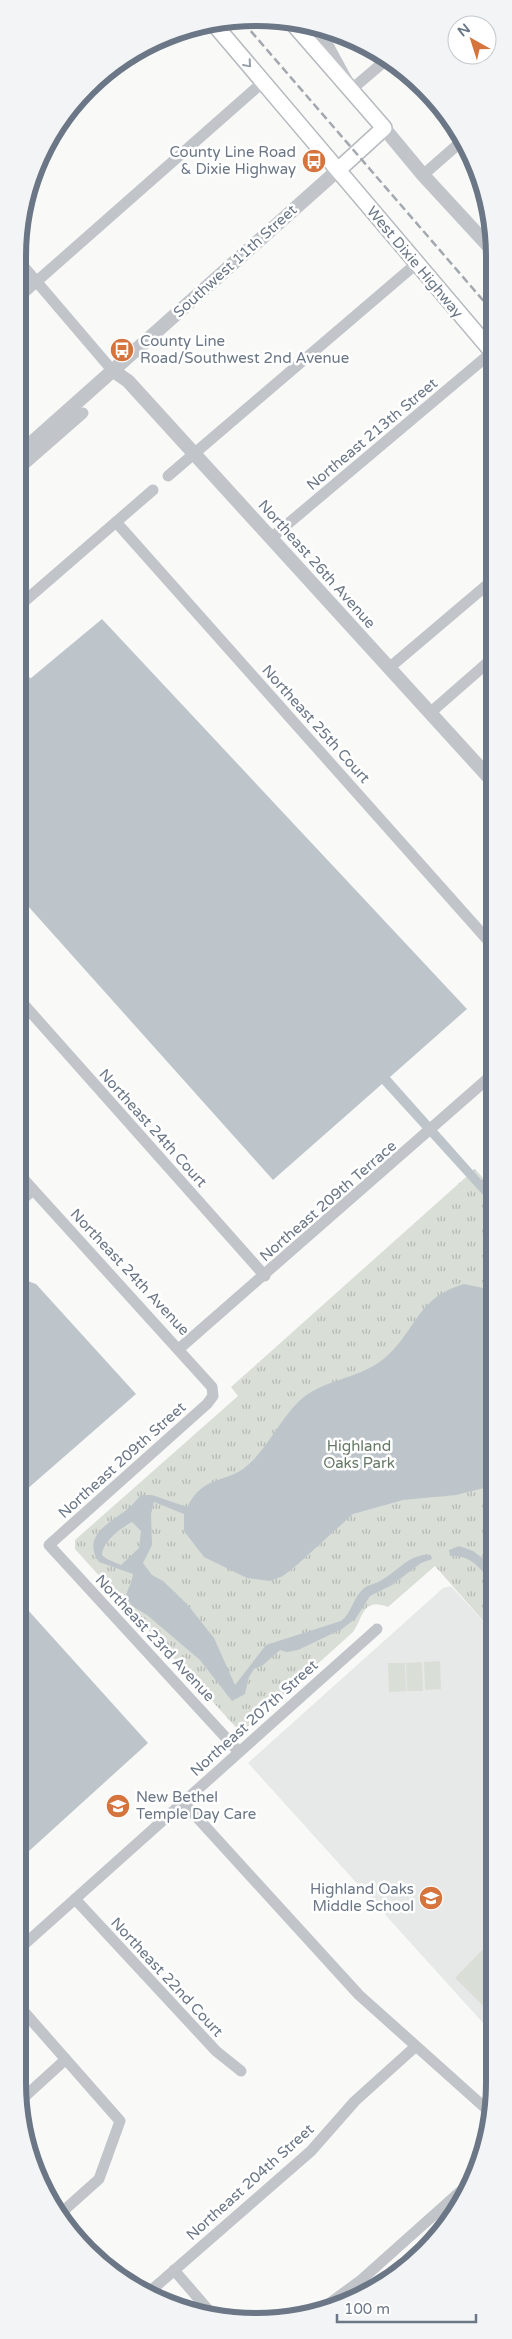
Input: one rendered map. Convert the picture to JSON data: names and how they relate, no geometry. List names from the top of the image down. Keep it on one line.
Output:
{"streets":{"main road":["Southwest 11th Street","West Dixie Highway"],"street":["Northeast 213th Street","Northeast 26th Avenue","Northeast 25th Court","Northeast 24th Court","Northeast 209th Terrace","Northeast 24th Avenue","Northeast 209th Street","Northeast 23rd Avenue","Northeast 207th Street","Northeast 22nd Court","Northeast 204th Street"]},"crossings":[["Southwest 11th Street","West Dixie Highway"],["Southwest 11th Street","Northeast 26th Avenue"],["Northeast 213th Street","Northeast 26th Avenue"],["Northeast 24th Court","Northeast 209th Terrace"],["Northeast 209th Terrace","Northeast 24th Avenue"],["Northeast 24th Avenue","Northeast 209th Street"],["Northeast 209th Street","Northeast 23rd Avenue"],["Northeast 23rd Avenue","Northeast 207th Street"],["Northeast 207th Street","Northeast 22nd Court"]],"parks":["Highland Oaks Park"],"places":{"bus stop":["County Line Road & Dixie Highway","County Line Road/Southwest 2nd Avenue"],"school or university":["New Bethel Temple Day Care","Highland Oaks Middle School"]},"scale_bar":"100 m","north":"top left"}
